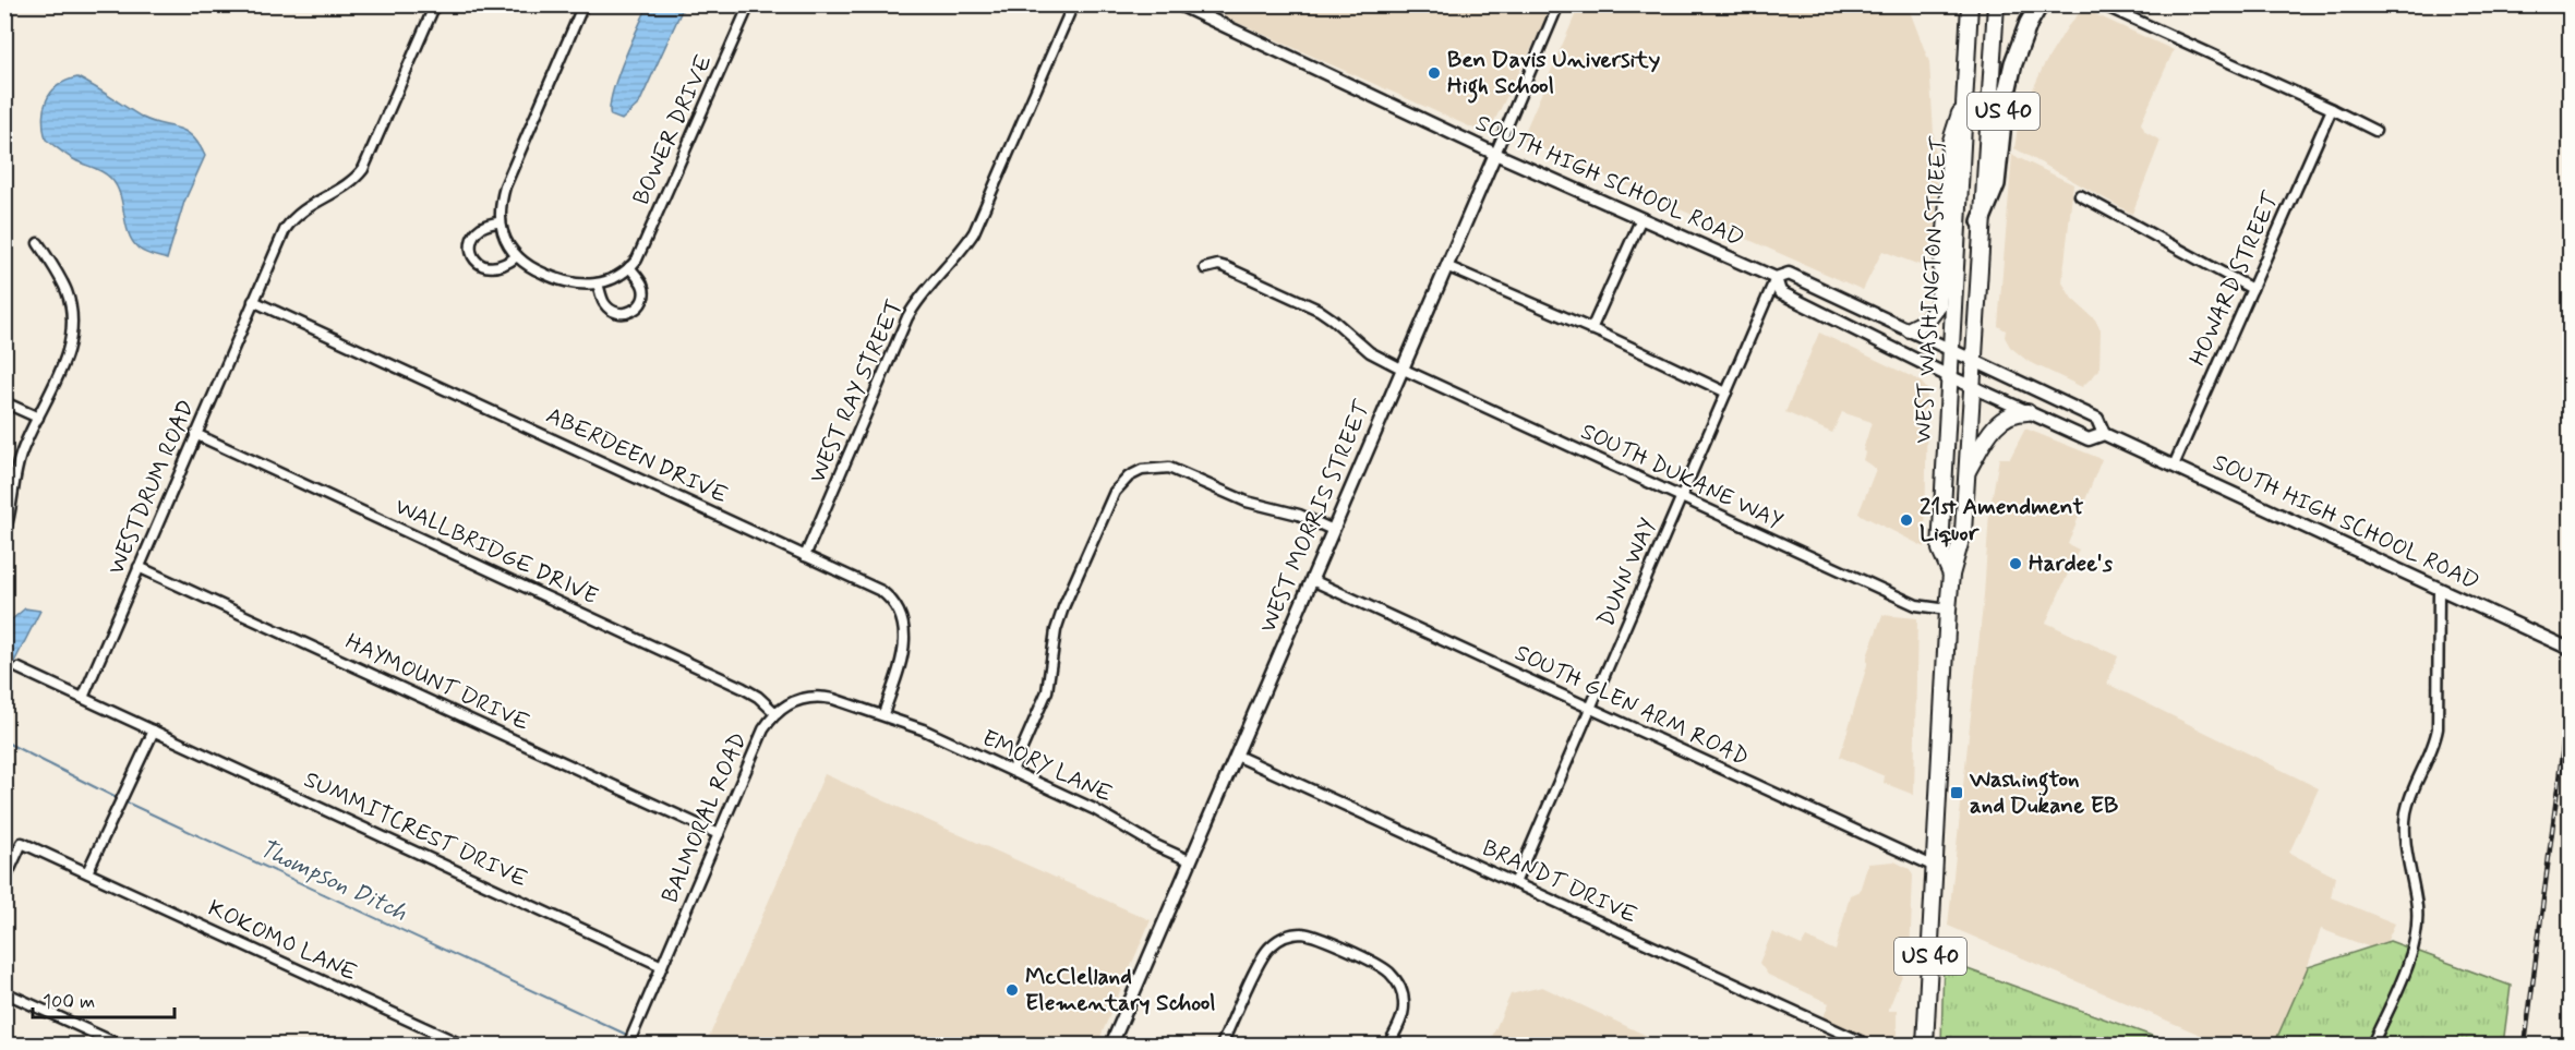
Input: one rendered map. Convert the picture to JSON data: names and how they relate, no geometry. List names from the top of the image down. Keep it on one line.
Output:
{"streets":{"highway":["US 40"],"main road":["WEST WASHINGTON STREET"],"street":["BOWER DRIVE","SOUTH HIGH SCHOOL ROAD","HOWARD STREET","WEST RAY STREET","ABERDEEN DRIVE","SOUTH DUKANE WAY","WESTDRUM ROAD","WEST MORRIS STREET","WALLBRIDGE DRIVE","DUNN WAY","HAYMOUNT DRIVE","SOUTH GLEN ARM ROAD","EMORY LANE","BALMORAL ROAD","SUMMITCREST DRIVE","BRANDT DRIVE","KOKOMO LANE"]},"crossings":[["US 40","WEST WASHINGTON STREET"],["SOUTH HIGH SCHOOL ROAD","HOWARD STREET"],["SOUTH HIGH SCHOOL ROAD","WEST WASHINGTON STREET"],["SOUTH HIGH SCHOOL ROAD","WEST MORRIS STREET"],["SOUTH HIGH SCHOOL ROAD","DUNN WAY"],["WEST WASHINGTON STREET","SOUTH DUKANE WAY"],["WEST WASHINGTON STREET","SOUTH GLEN ARM ROAD"],["WEST RAY STREET","ABERDEEN DRIVE"],["ABERDEEN DRIVE","WESTDRUM ROAD"],["ABERDEEN DRIVE","EMORY LANE"],["SOUTH DUKANE WAY","WEST MORRIS STREET"],["SOUTH DUKANE WAY","DUNN WAY"],["WESTDRUM ROAD","WALLBRIDGE DRIVE"],["WESTDRUM ROAD","HAYMOUNT DRIVE"],["WEST MORRIS STREET","SOUTH GLEN ARM ROAD"],["WEST MORRIS STREET","EMORY LANE"],["WEST MORRIS STREET","BRANDT DRIVE"],["WALLBRIDGE DRIVE","BALMORAL ROAD"],["DUNN WAY","SOUTH GLEN ARM ROAD"],["DUNN WAY","BRANDT DRIVE"],["HAYMOUNT DRIVE","BALMORAL ROAD"],["BALMORAL ROAD","SUMMITCREST DRIVE"]],"water":["Thompson Ditch"],"places":{"other":["Ben Davis University High School","21st Amendment Liquor","Hardee's","McClelland Elementary School"],"transit":["Washington and Dukane EB"]},"scale_bar":"100 m"}
